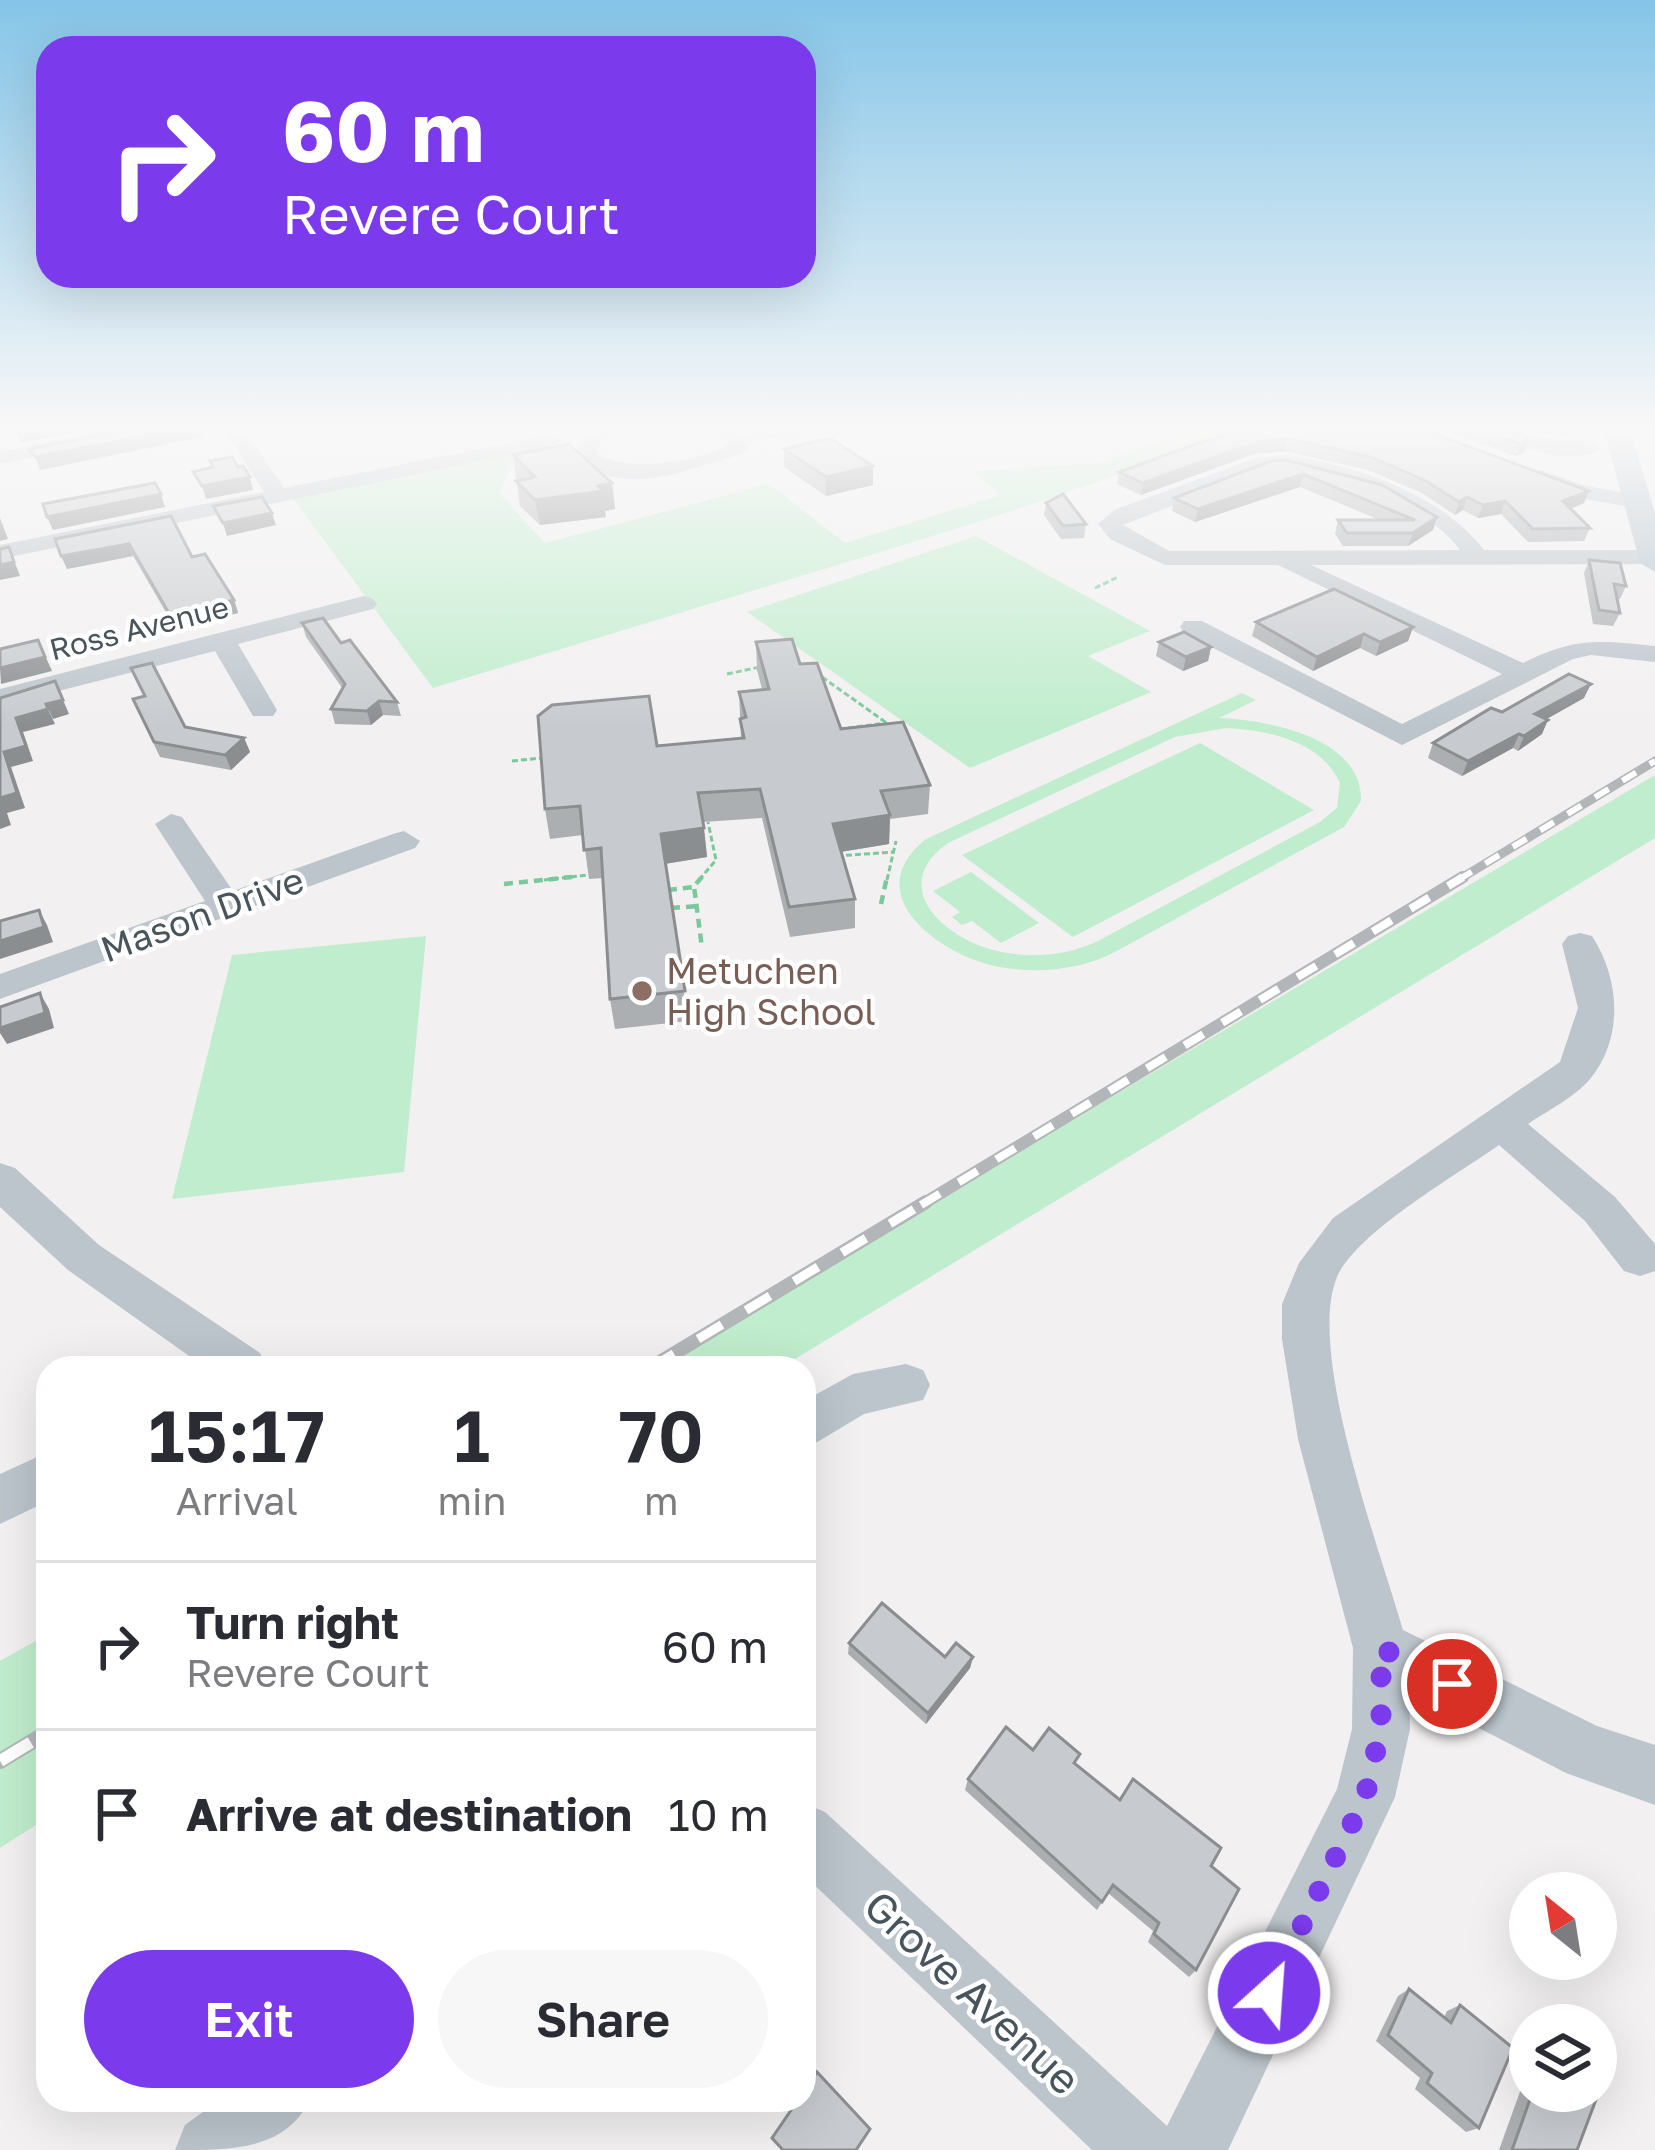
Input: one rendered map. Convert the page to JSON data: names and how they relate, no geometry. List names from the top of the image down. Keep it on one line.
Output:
{"streets":{"street":["Ross Avenue","Mason Drive","Grove Avenue"]},"places":["Metuchen High School"],"north":"top left","page":{"turn":["60 m","Revere Court"],"eta":["15:17","Arrival","1","min","70","m"],"list":[{"name":"Turn right","note":"Revere Court","value":"60 m"},{"name":"Arrive at destination","value":"10 m"}],"buttons":["Exit","Share"]}}
